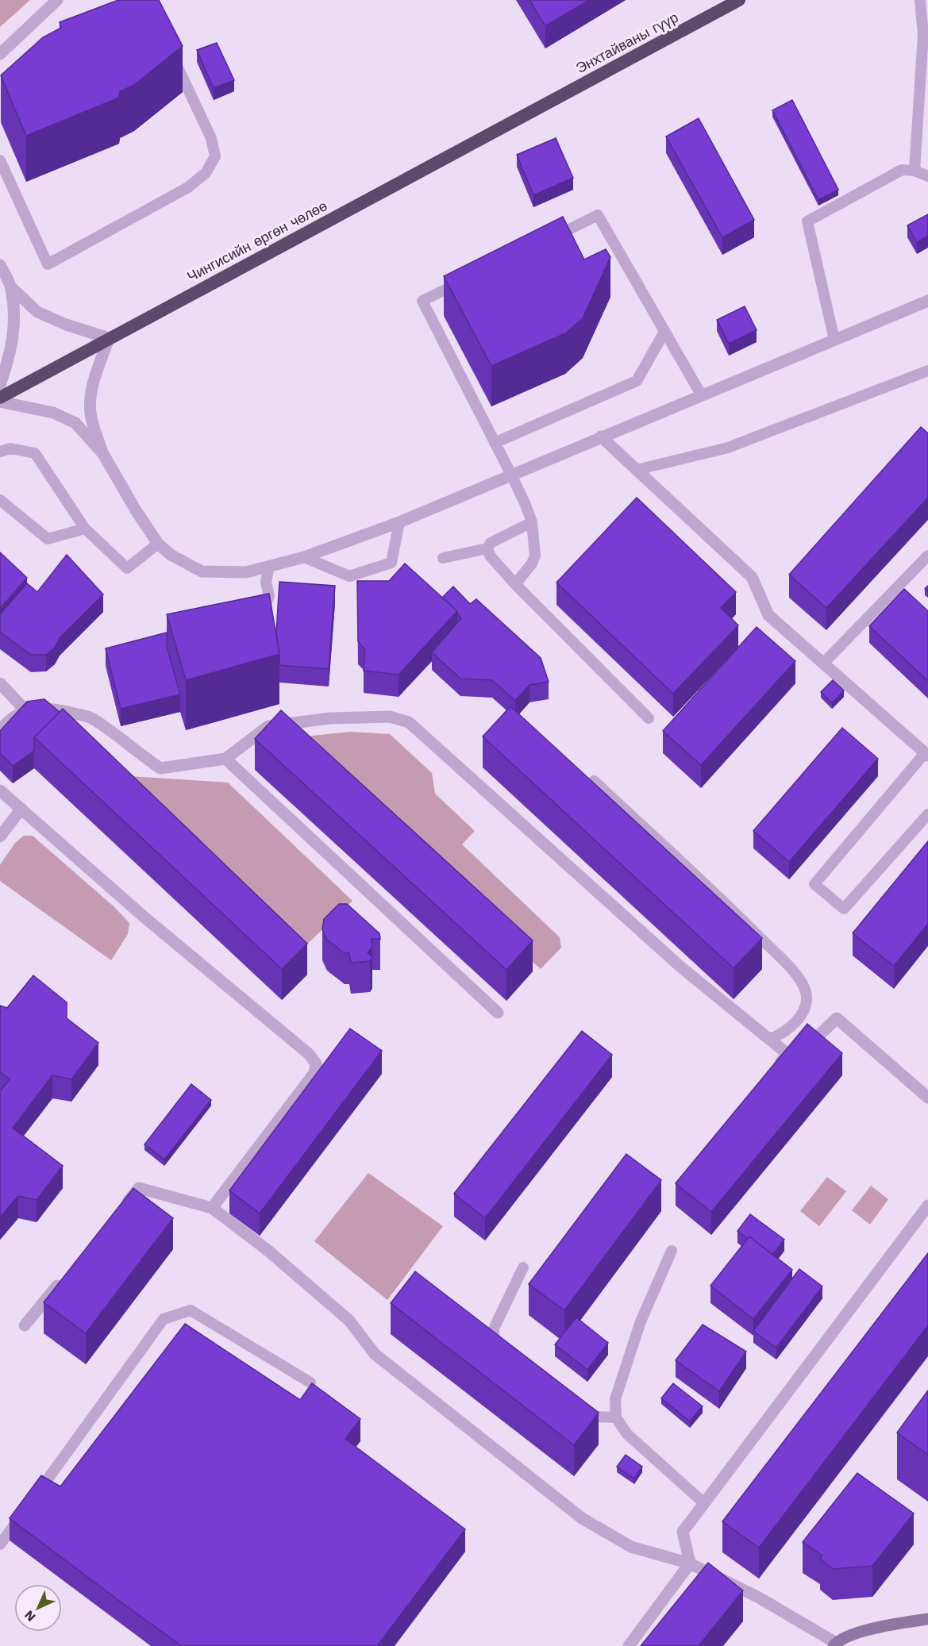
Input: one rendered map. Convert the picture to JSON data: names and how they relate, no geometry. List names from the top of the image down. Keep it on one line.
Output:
{"streets":{"highway":["Энхтайваны гүүр","Чингисийн өргөн чөлөө"]},"crossings":[["Энхтайваны гүүр","Чингисийн өргөн чөлөө"]],"north":"bottom left"}
